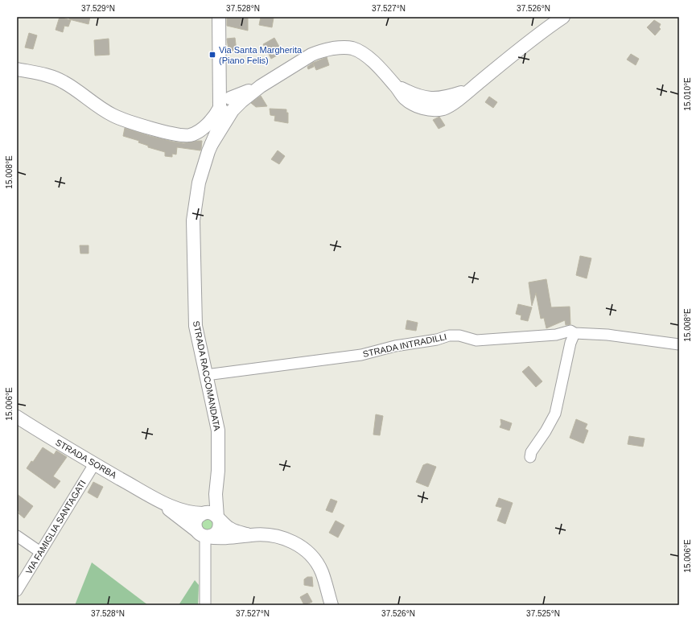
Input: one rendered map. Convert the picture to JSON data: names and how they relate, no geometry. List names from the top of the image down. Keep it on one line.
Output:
{"streets":{"street":["STRADA INTRADILLI","STRADA RACCOMANDATA","STRADA SORBA","VIA FAMIGLIA SANTAGATI"]},"crossings":[["STRADA INTRADILLI","STRADA RACCOMANDATA"],["STRADA SORBA","VIA FAMIGLIA SANTAGATI"]],"places":{"transit":["Via Santa Margherita (Piano Felis)"]},"coordinates":["37.529°N","37.528°N","37.527°N","37.526°N","15.010°E","15.008°E","15.006°E","37.525°N"]}
